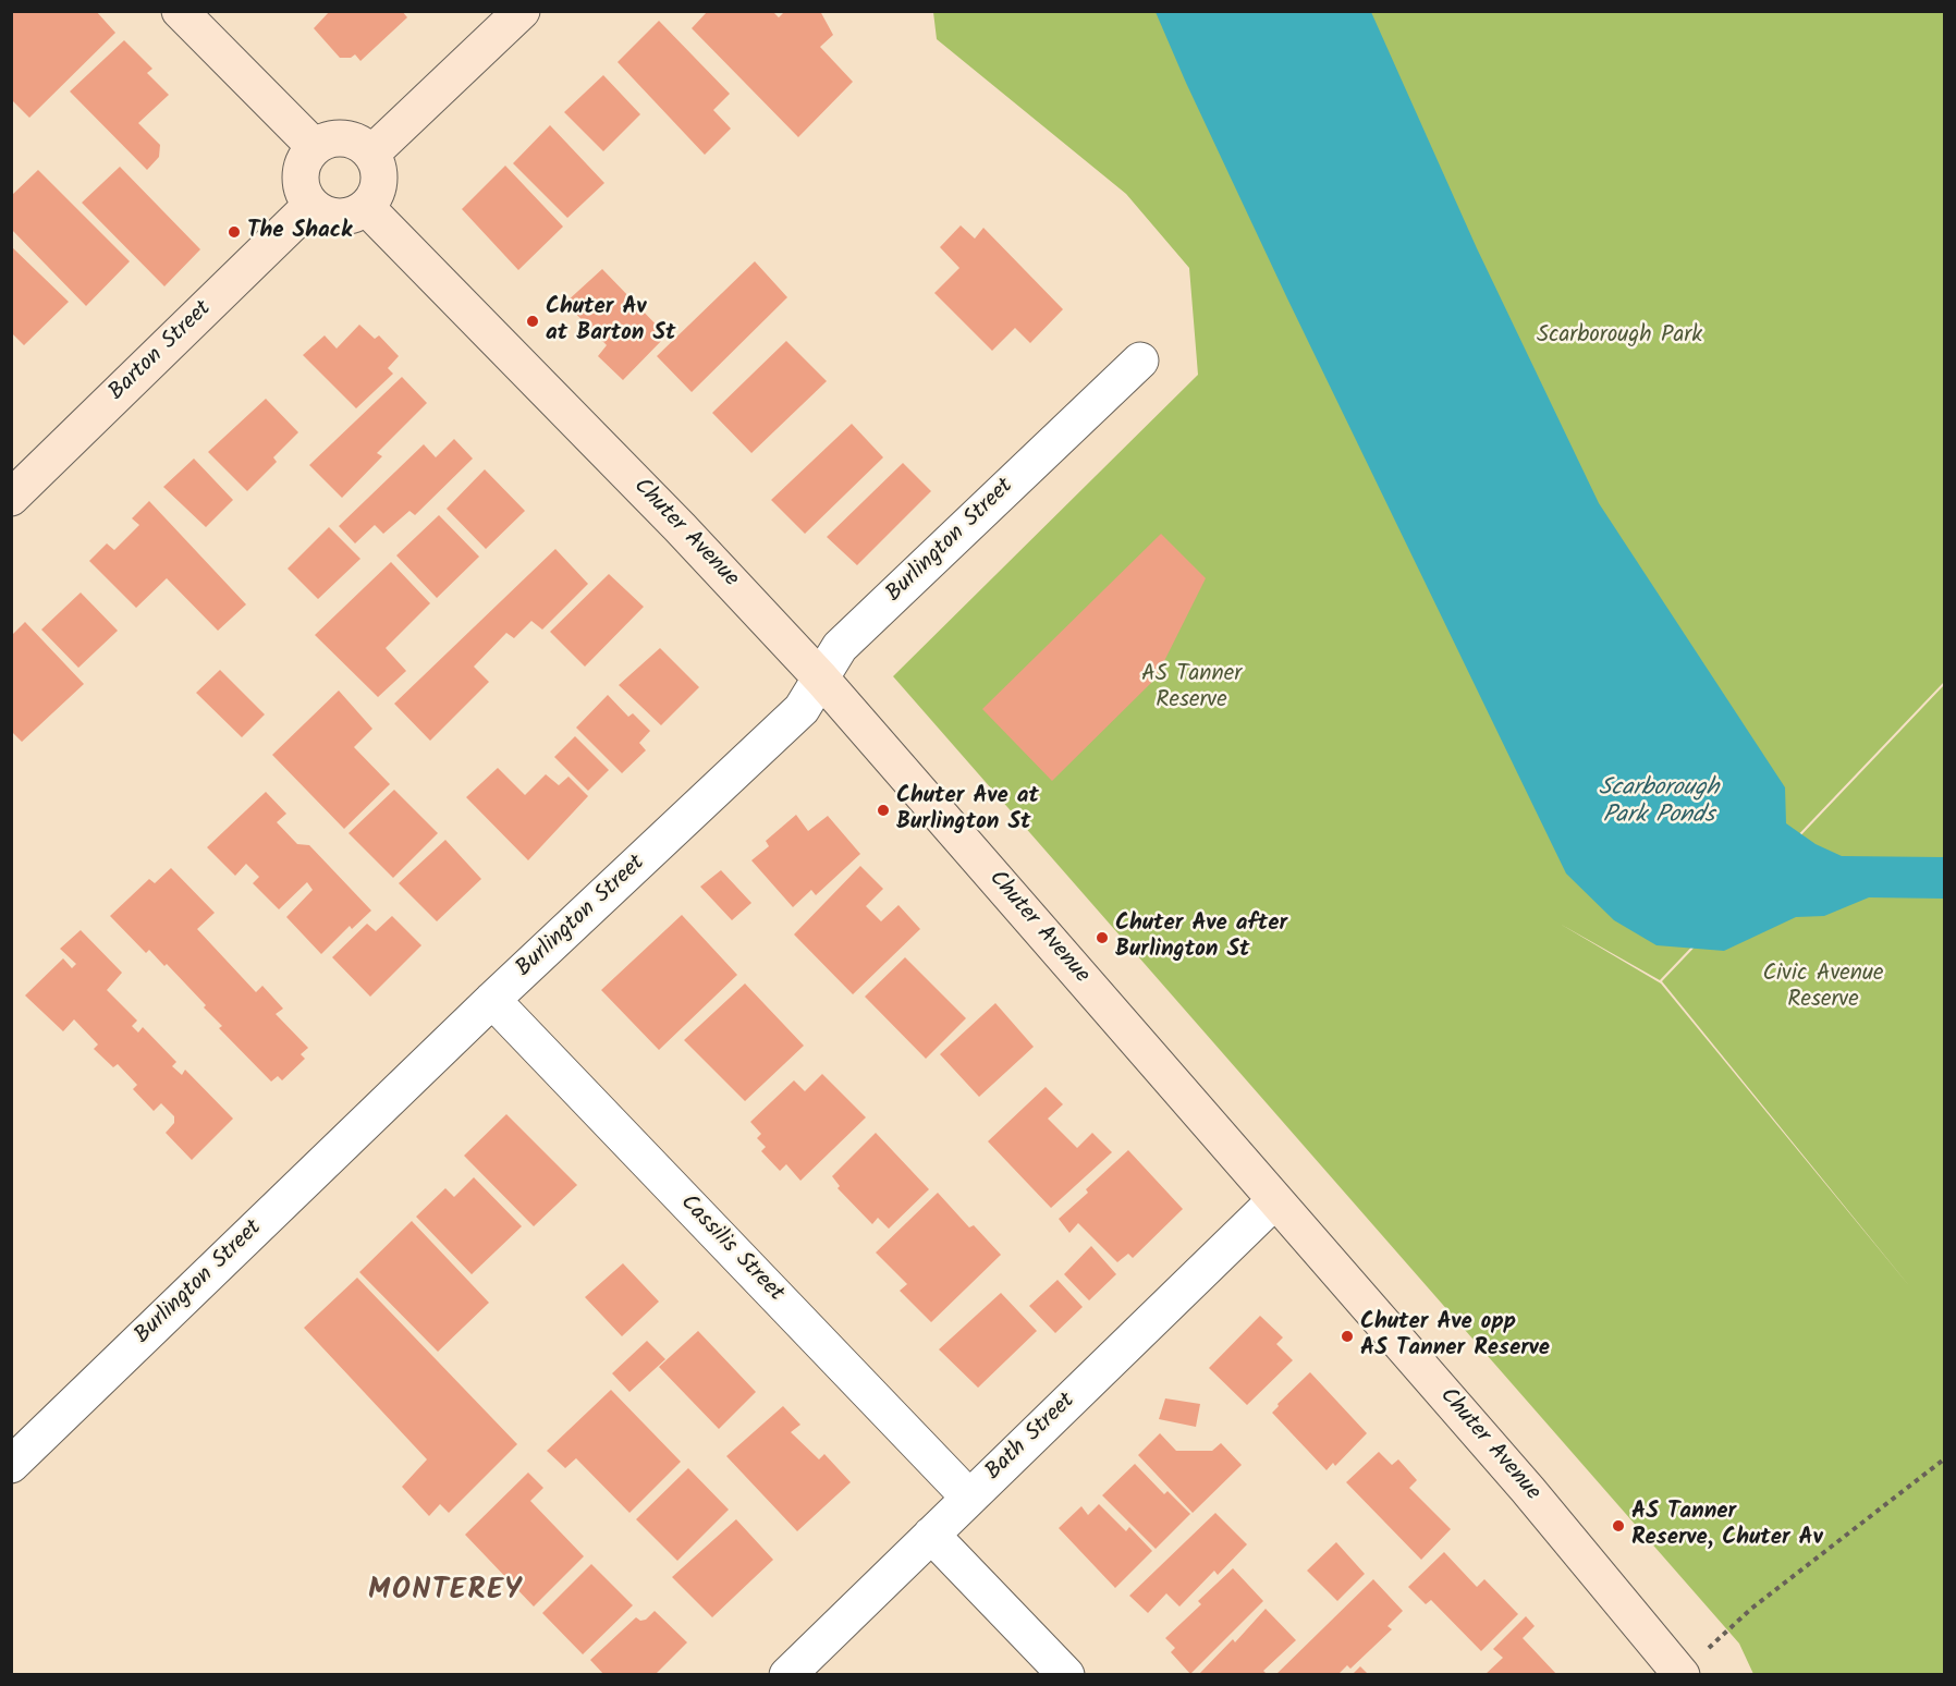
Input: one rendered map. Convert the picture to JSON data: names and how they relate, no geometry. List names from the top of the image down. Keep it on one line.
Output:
{"streets":{"main road":["Barton Street","Chuter Avenue"],"street":["Burlington Street","Cassilis Street","Bath Street"]},"crossings":[["Barton Street","Chuter Avenue"],["Chuter Avenue","Burlington Street"],["Chuter Avenue","Bath Street"],["Burlington Street","Cassilis Street"],["Cassilis Street","Bath Street"]],"districts":["MONTEREY"],"water":["Scarborough Park Ponds"],"parks":["Scarborough Park","AS Tanner Reserve","Civic Avenue Reserve"],"places":["The Shack","Chuter Av at Barton St","Chuter Ave at Burlington St","Chuter Ave after Burlington St","Chuter Ave opp AS Tanner Reserve","AS Tanner Reserve, Chuter Av"]}
